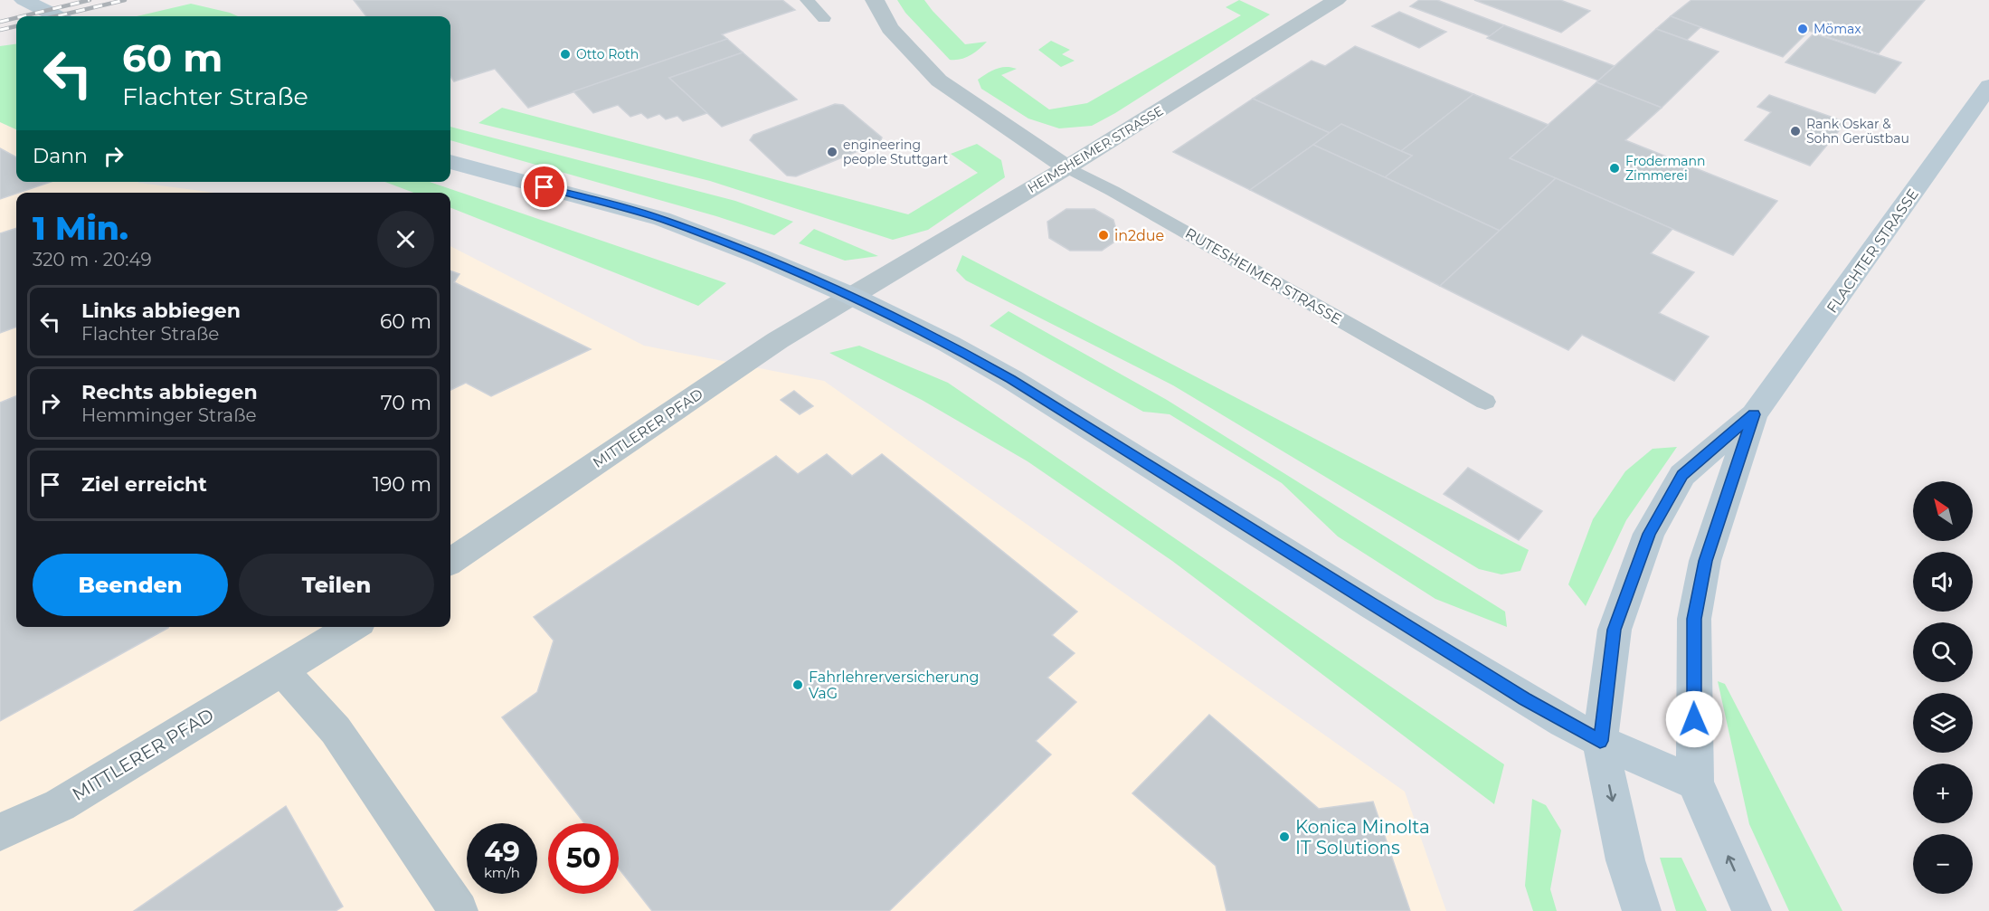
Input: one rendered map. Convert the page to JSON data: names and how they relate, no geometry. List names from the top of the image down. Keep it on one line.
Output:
{"streets":{"main road":["FLACHTER STRASSE"],"street":["HEIMSHEIMER STRASSE","RUTESHEIMER STRASSE","MITTLERER PFAD"]},"crossings":[["HEIMSHEIMER STRASSE","RUTESHEIMER STRASSE"],["HEIMSHEIMER STRASSE","MITTLERER PFAD"]],"places":["Mömax","Otto Roth","Rank Oskar & Sohn Gerüstbau","engineering people Stuttgart","Frodermann Zimmerei","in2due","Fahrlehrerversicherung VaG","Konica Minolta IT Solutions"],"north":"top left","page":{"turn":["60 m","Flachter Straße"],"then":"Dann","heading":["1 Min.","320 m · 20:49"],"list":[{"name":"Links abbiegen","note":"Flachter Straße","value":"60 m"},{"name":"Rechts abbiegen","note":"Hemminger Straße","value":"70 m"},{"name":"Ziel erreicht","value":"190 m"}],"map_buttons":["+","−"],"buttons":["Beenden","Teilen"],"speed":"49 km/h","limit":"50"}}
